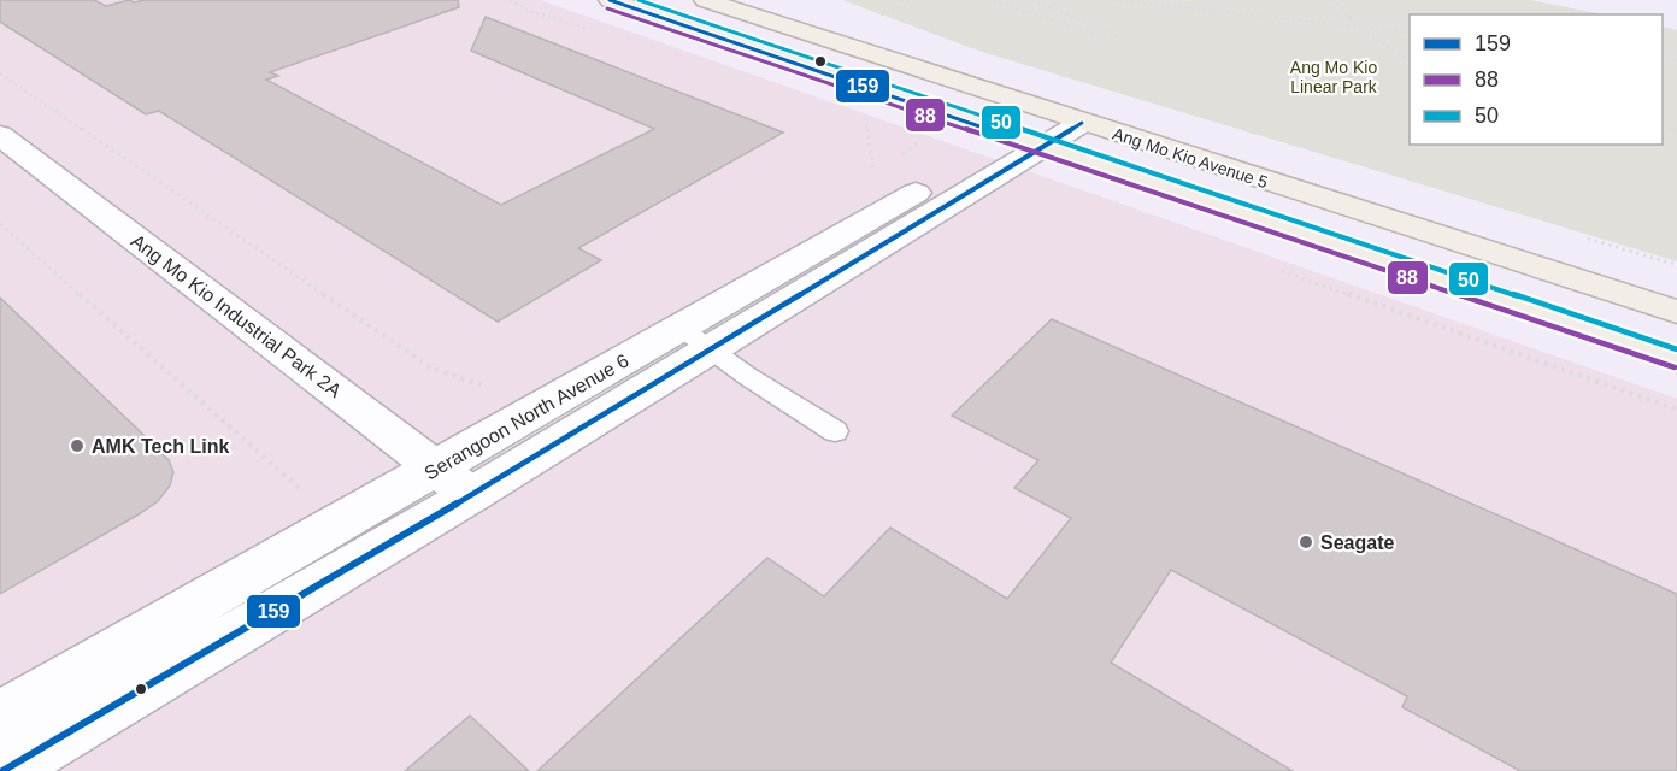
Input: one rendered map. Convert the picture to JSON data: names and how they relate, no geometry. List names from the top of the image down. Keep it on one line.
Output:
{"streets":{"main road":["Ang Mo Kio Avenue 5"],"street":["Ang Mo Kio Industrial Park 2A","Serangoon North Avenue 6"]},"crossings":[["Ang Mo Kio Avenue 5","Serangoon North Avenue 6"],["Ang Mo Kio Industrial Park 2A","Serangoon North Avenue 6"]],"parks":["Ang Mo Kio Linear Park"],"places":["AMK Tech Link","Seagate"],"lines":["transit line 159","transit line 50","transit line 88"],"legend":["159","88","50"]}
